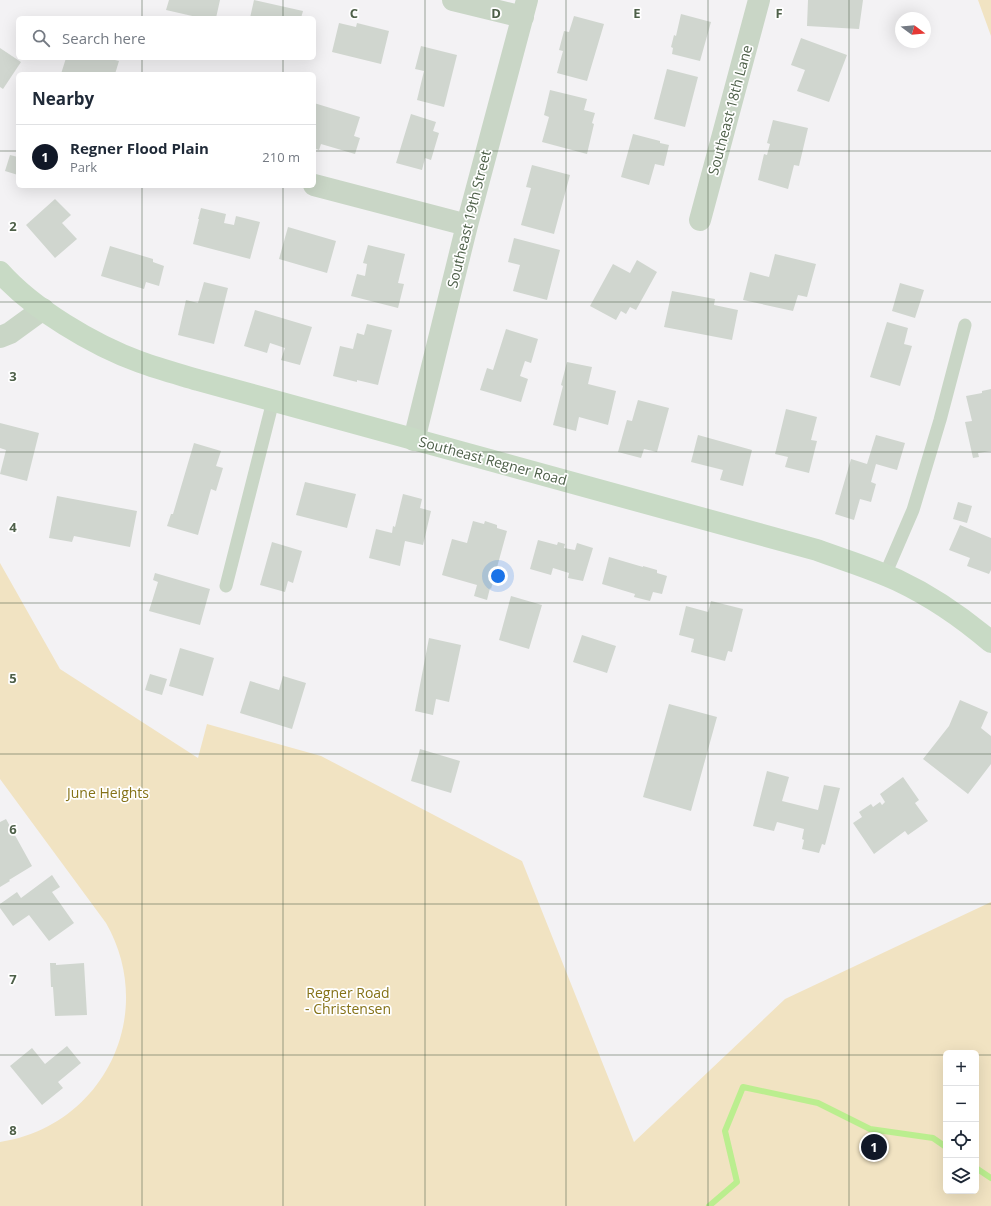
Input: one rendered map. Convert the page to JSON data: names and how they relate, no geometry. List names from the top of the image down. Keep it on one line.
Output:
{"streets":{"street":["Southeast 18th Lane","Southeast 19th Street","Southeast Regner Road"]},"crossings":[["Southeast 19th Street","Southeast Regner Road"]],"parks":["June Heights","Regner Road - Christensen"],"north":"right","page":{"search":"Search here","heading":"Nearby","list":[{"mark":"1","name":"Regner Flood Plain","note":"Park","value":"210 m"}],"map_buttons":["+","−"],"pins":"1"},"grid":{"columns":["C","D","E","F"],"rows":["2","3","4","5","6","7","8"]}}
